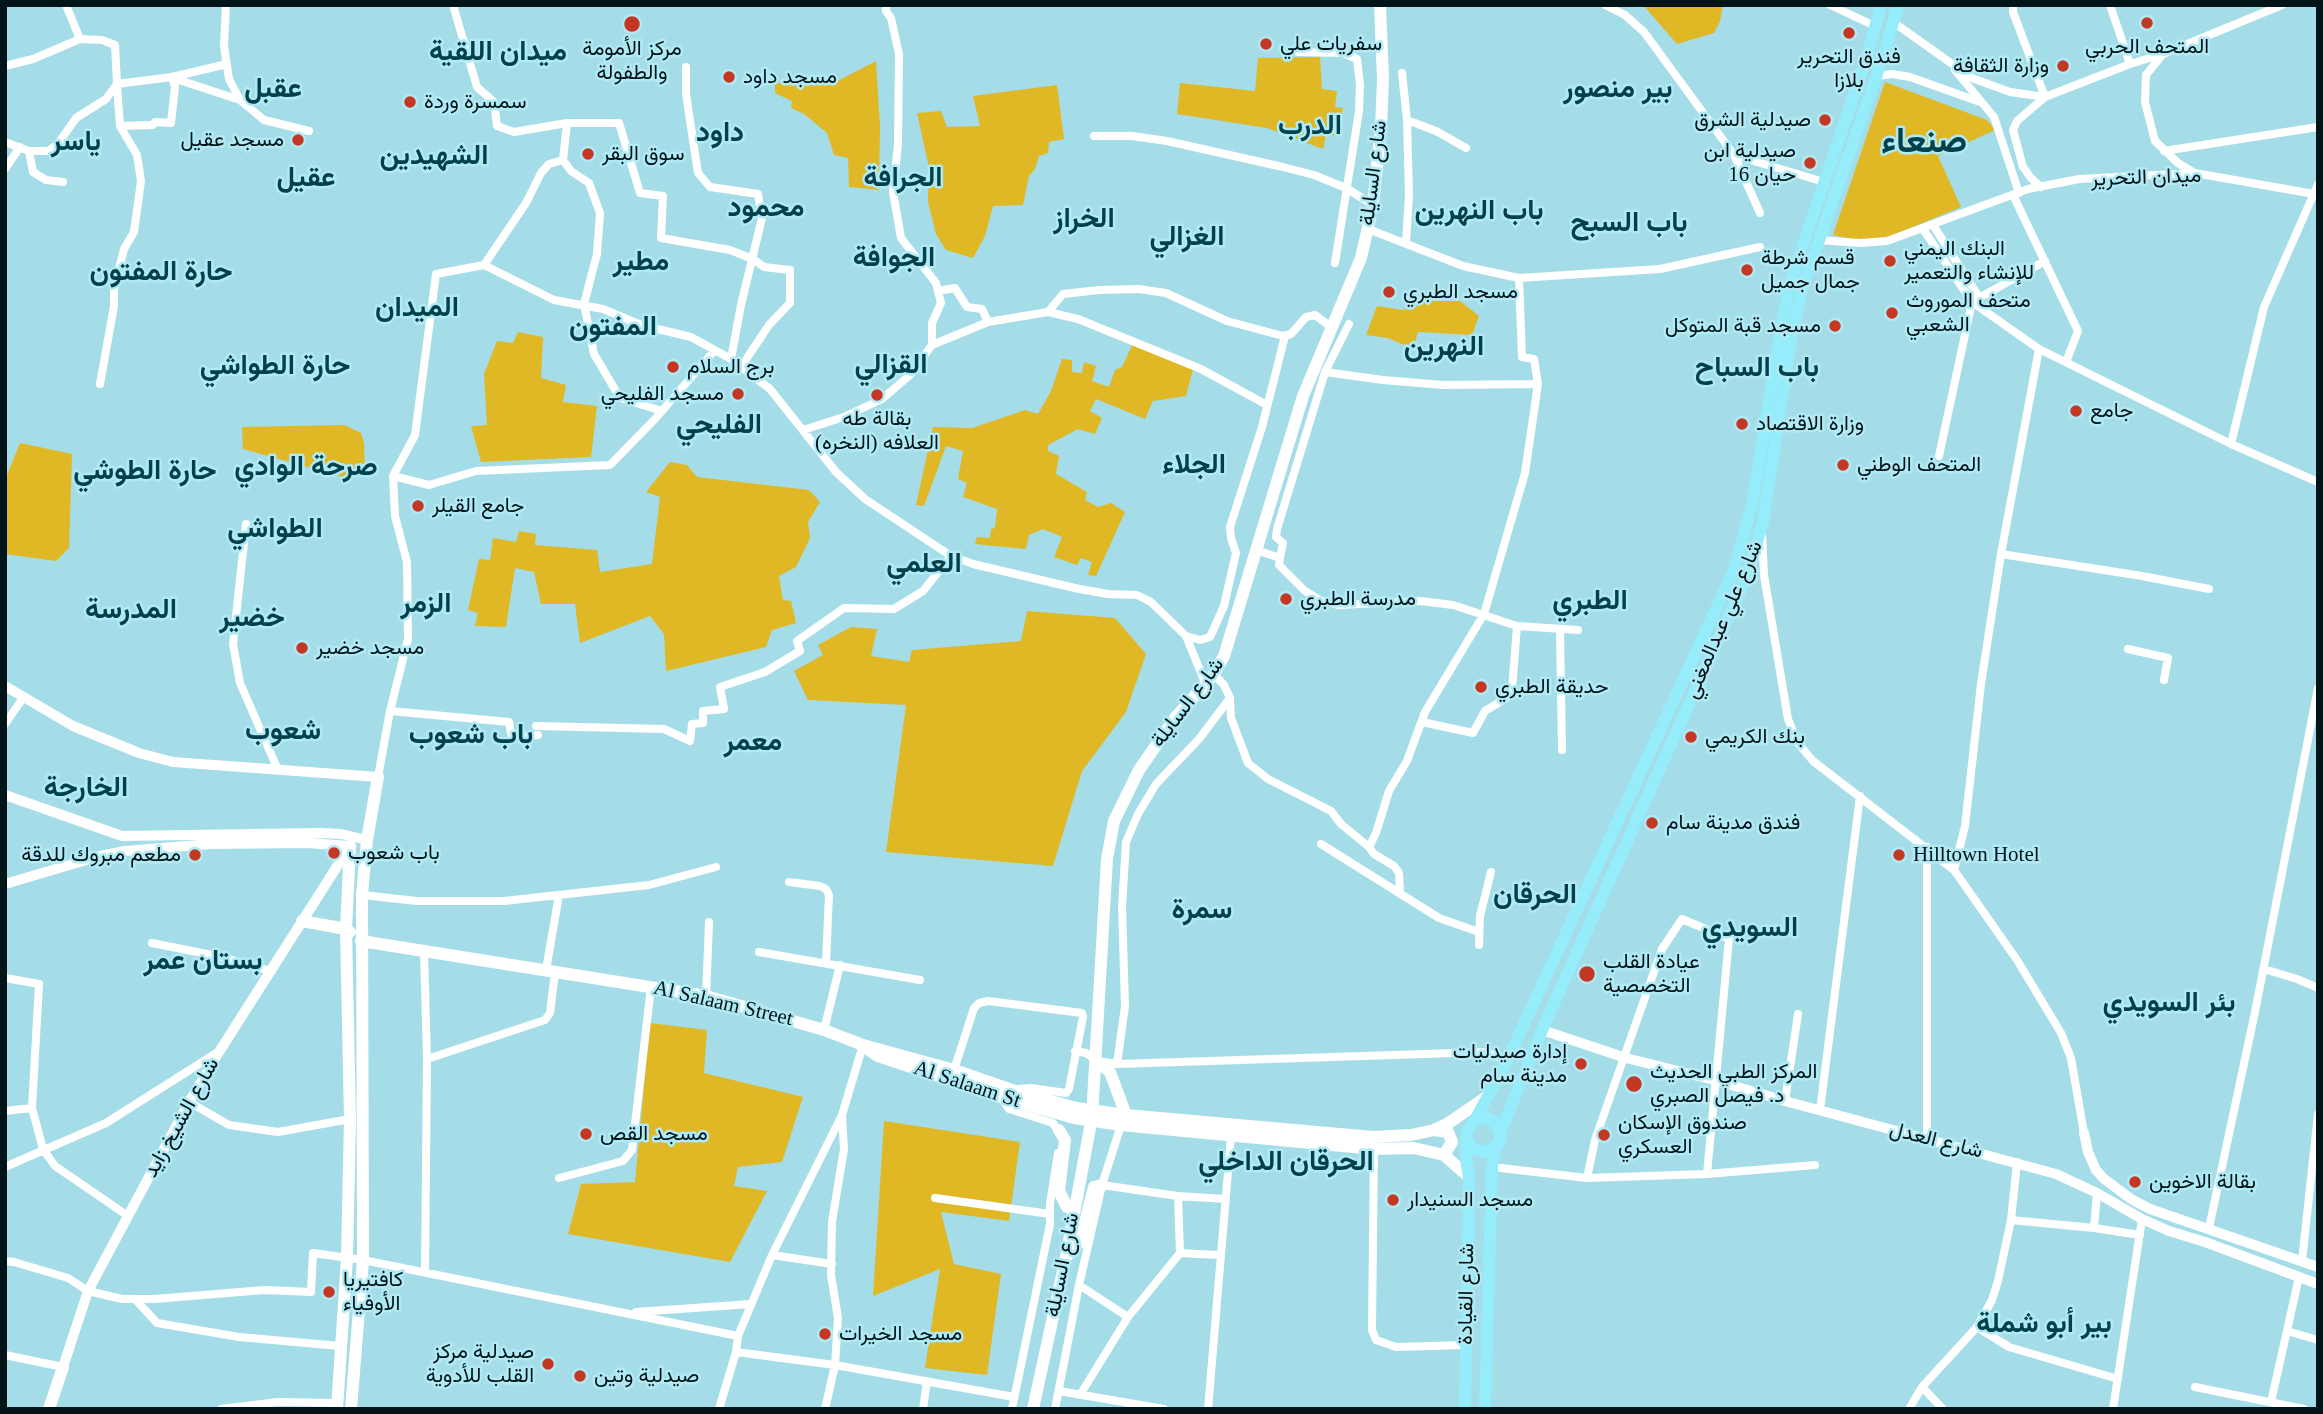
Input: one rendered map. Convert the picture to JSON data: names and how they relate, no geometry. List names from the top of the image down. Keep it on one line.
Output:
{"streets":{"main road":["شارع السايلة","شارع علي عبدالمغني","Al Salaam Street","Al Salaam St","شارع الشيخ زايد","شارع القيادة"],"street":["ميدان التحرير","شارع العدل"]},"crossings":[["ميدان التحرير","شارع علي عبدالمغني"],["شارع علي عبدالمغني","شارع العدل"],["شارع علي عبدالمغني","شارع القيادة"],["Al Salaam Street","Al Salaam St"]],"districts":["ميدان اللقية","عقبل","بير منصور","الدرب","داود","ياسر","صنعاء","الشهيدين","عقيل","الجرافة","محمود","باب النهرين","الخراز","باب السبح","الغزالي","الجوافة","مطير","حارة المفتون","الميدان","المفتون","النهرين","القزالي","حارة الطواشي","باب السباح","الفليحي","الجلاء","صرحة الوادي","حارة الطوشي","الطواشي","العلمي","الطبري","الزمر","المدرسة","خضير","شعوب","باب شعوب","معمر","الخارجة","الحرقان","سمرة","السويدي","بستان عمر","بئر السويدي","الحرقان الداخلي","بير أبو شملة"],"places":["المتحف الحربي","مركز الأمومة والطفولة","فندق التحرير بلازا","سفريات علي","وزارة الثقافة","مسجد داود","سمسرة وردة","صيدلية الشرق","مسجد عقيل","سوق البقر","صيدلية ابن حيان 16","البنك اليمني للإنشاء والتعمير","قسم شرطة جمال جميل","مسجد الطبري","متحف الموروث الشعبي","مسجد قبة المتوكل","برج السلام","مسجد الفليحي","بقالة طه العلافه (النخره)","جامع","وزارة الاقتصاد","المتحف الوطني","جامع القيلر","مدرسة الطبري","مسجد خضير","حديقة الطبري","بنك الكريمي","فندق مدينة سام","باب شعوب","مطعم مبروك للدقة","Hilltown Hotel","عيادة القلب التخصصية","إدارة صيدليات مدينة سام","المركز الطبي الحديث د. فيصل الصبري","مسجد القص","صندوق الإسكان العسكري","بقالة الاخوين","مسجد السنيدار","كافتيريا الأوفياء","مسجد الخيرات","صيدلية مركز القلب للأدوية","صيدلية وتين"]}
